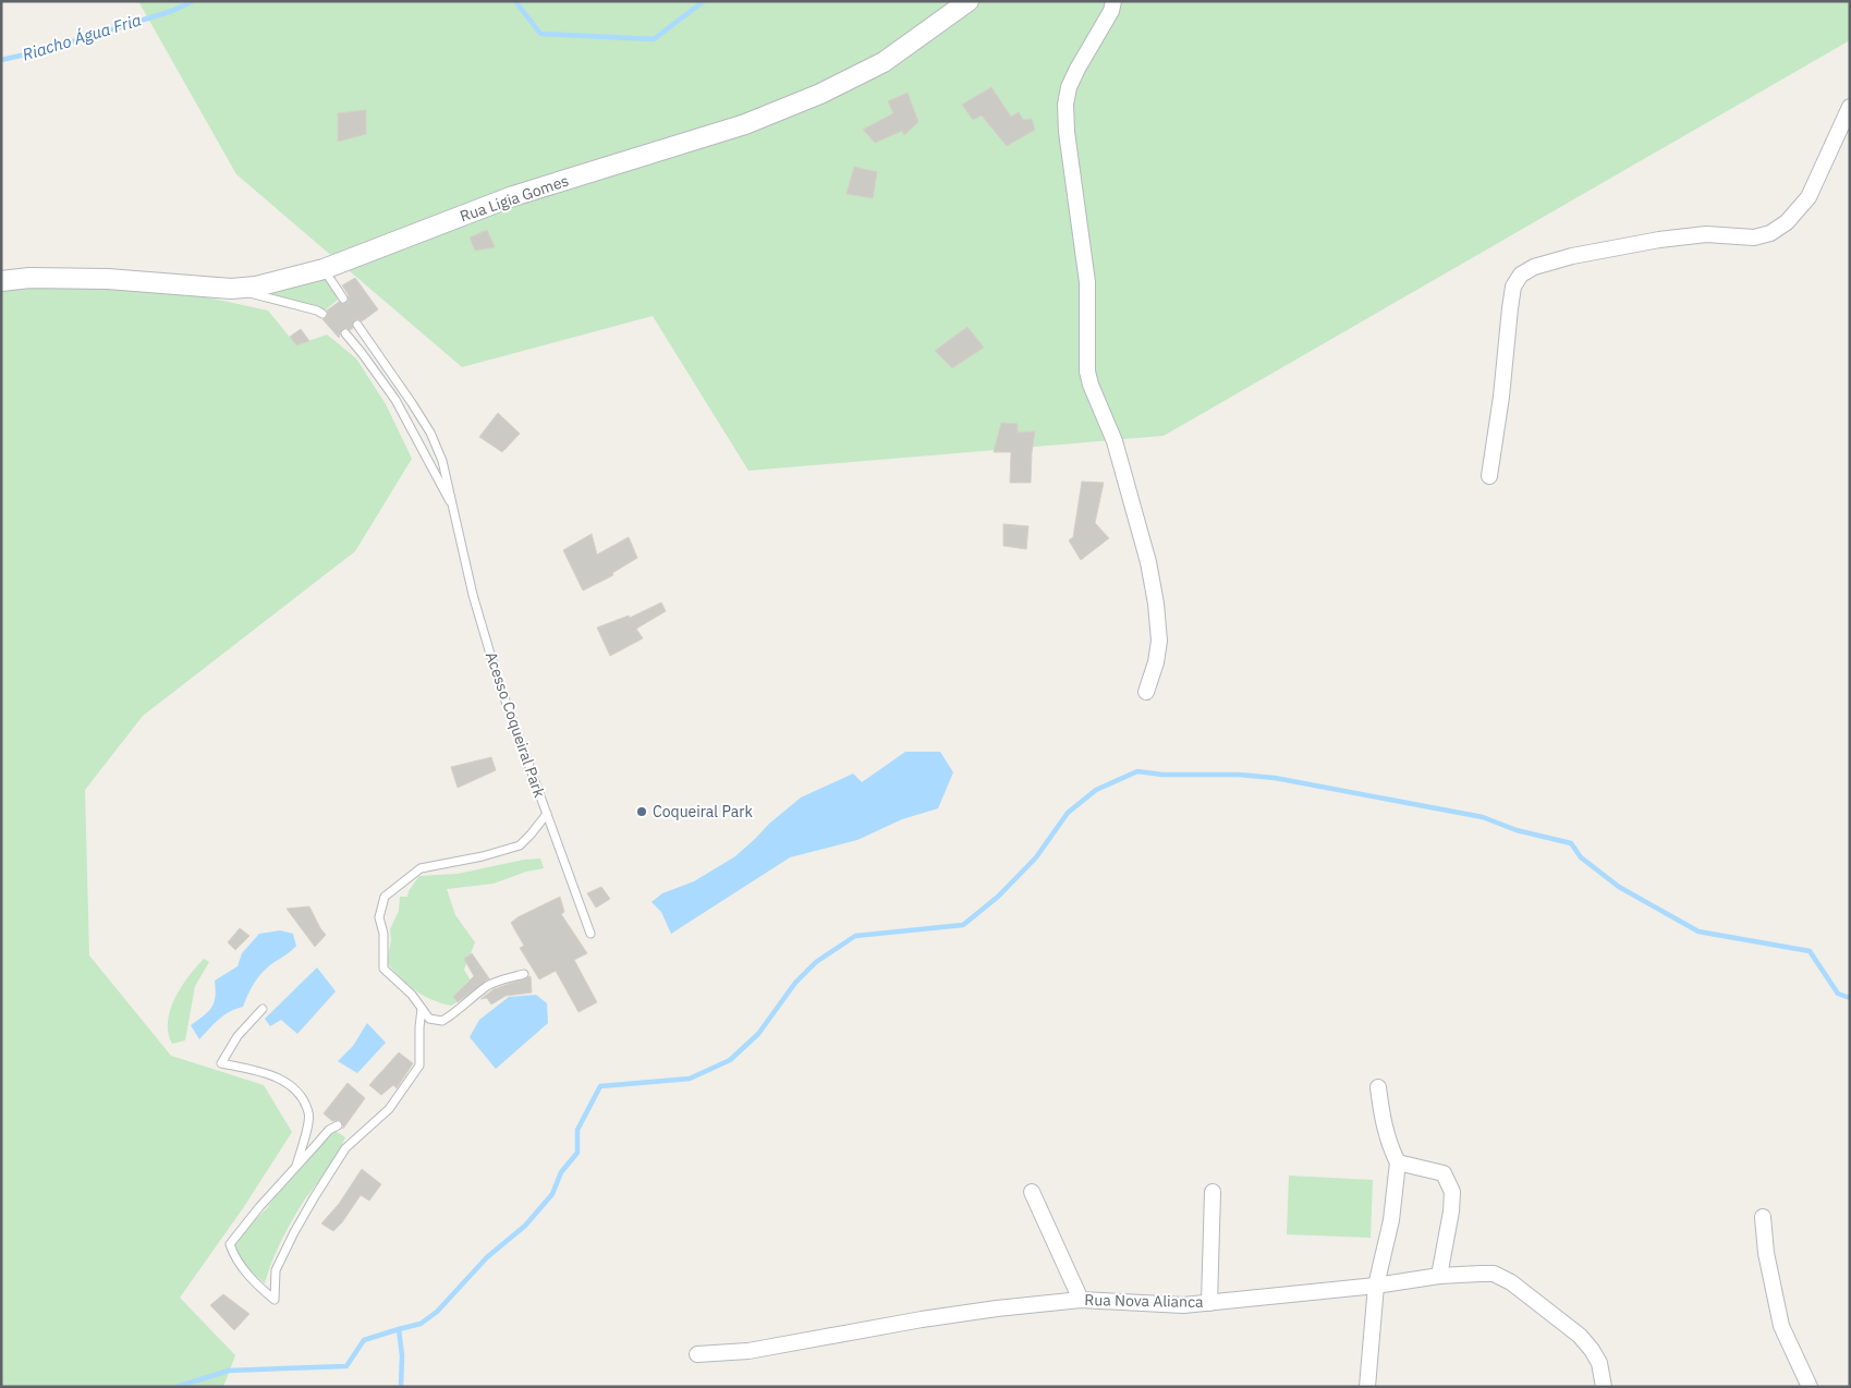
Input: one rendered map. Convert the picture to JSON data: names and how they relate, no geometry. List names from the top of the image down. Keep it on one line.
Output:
{"streets":{"street":["Rua Ligia Gomes","Rua Nova Alianca"],"lane":["Acesso Coqueiral Park"]},"water":["Riacho Água Fria"],"places":["Coqueiral Park"]}
